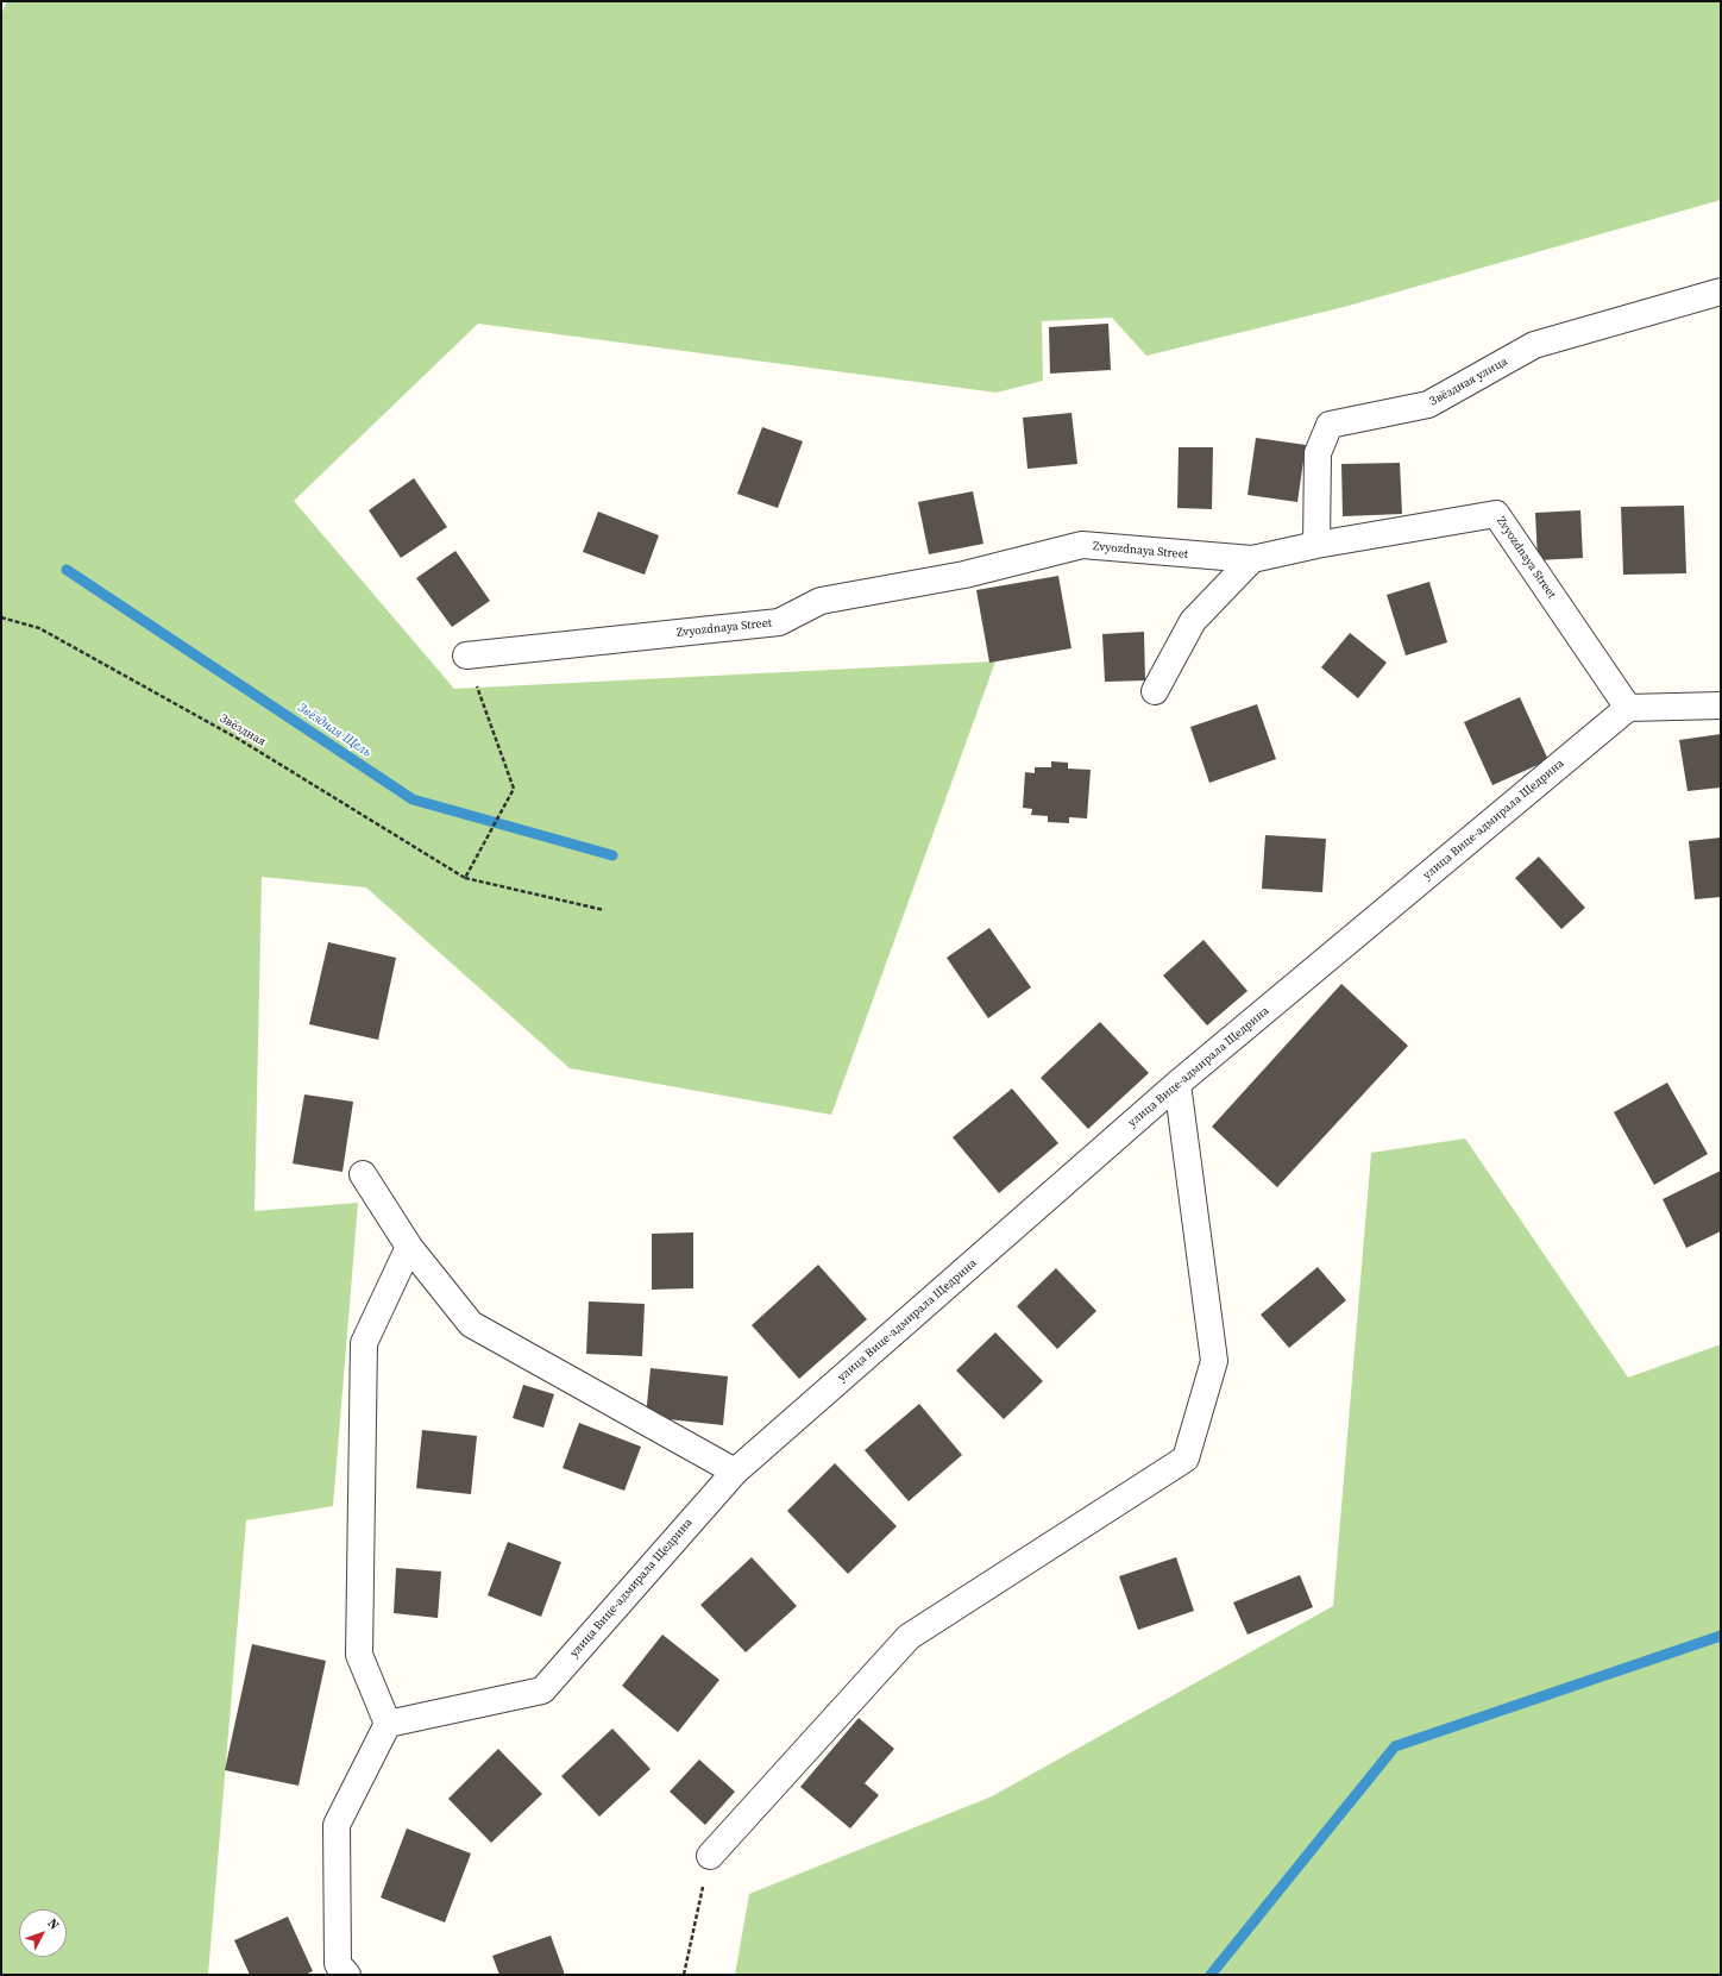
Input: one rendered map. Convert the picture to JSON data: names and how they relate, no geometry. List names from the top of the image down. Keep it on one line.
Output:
{"streets":{"street":["Звёздная улица","Zvyozdnaya Street","улица Вице-адмирала Щедрина"],"path":["Звёздная"]},"crossings":[["Звёздная улица","Zvyozdnaya Street"],["Zvyozdnaya Street","улица Вице-адмирала Щедрина"]],"water":["Звёздная Щель"],"north":"top right"}
